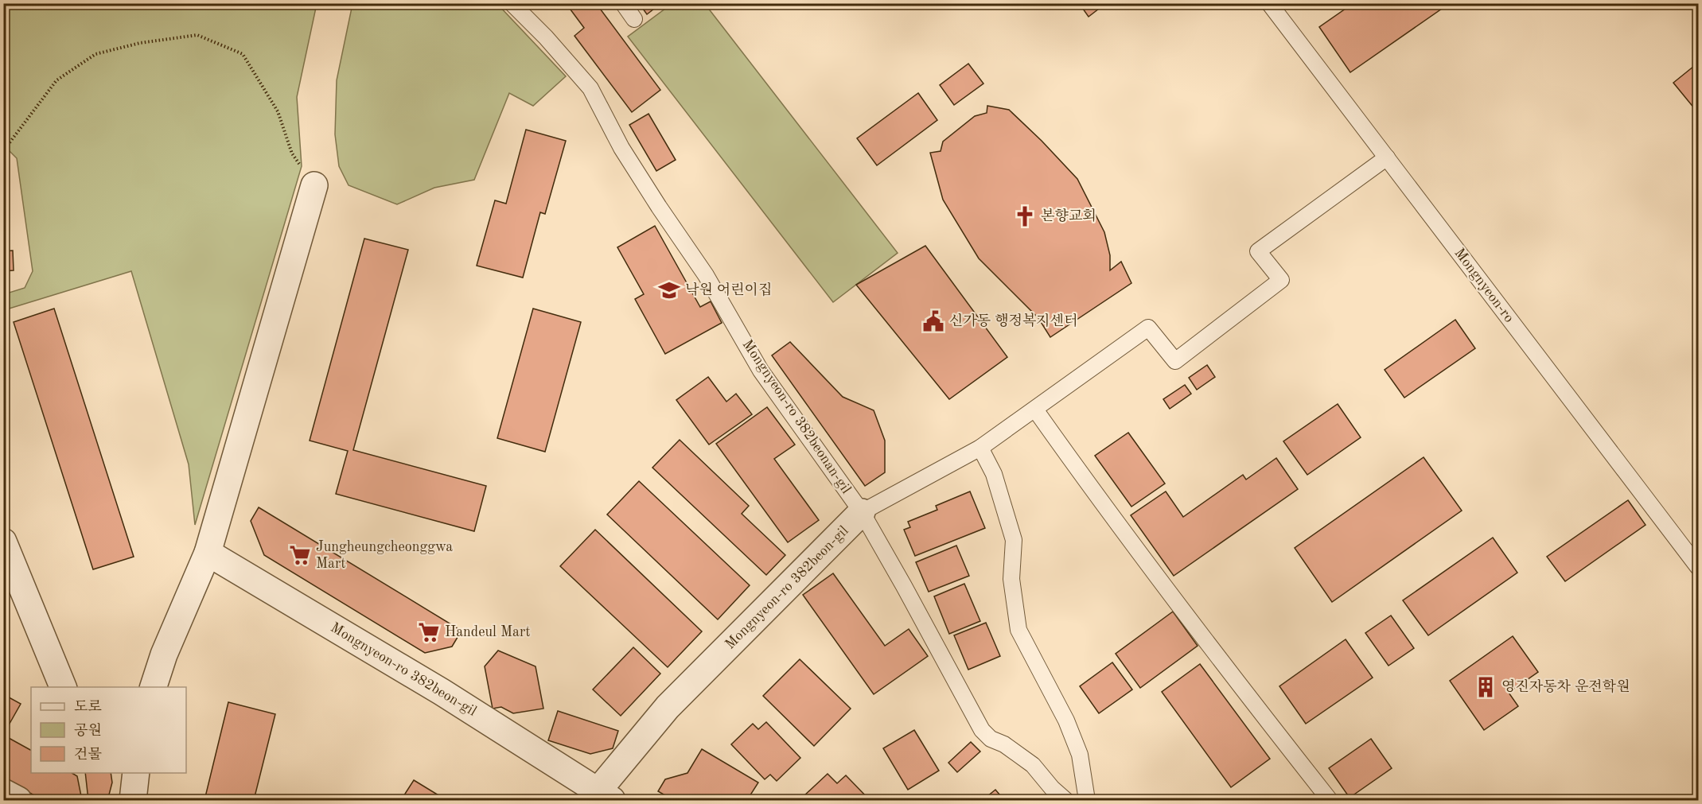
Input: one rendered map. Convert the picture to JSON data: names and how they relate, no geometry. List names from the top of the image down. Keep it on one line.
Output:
{"streets":{"street":["Mongnyeon-ro 382beon-gil"],"lane":["Mongnyeon-ro","Mongnyeon-ro 382beonan-gil"]},"crossings":[["Mongnyeon-ro 382beonan-gil","Mongnyeon-ro 382beon-gil"]],"places":{"church":["본향교회"],"school or university":["낙원 어린이집"],"public building":["신가동 행정복지센터"],"supermarket":["Jungheungcheonggwa Mart","Handeul Mart"],"building":["영진자동차 운전학원"]},"legend":["도로","공원","건물"]}
